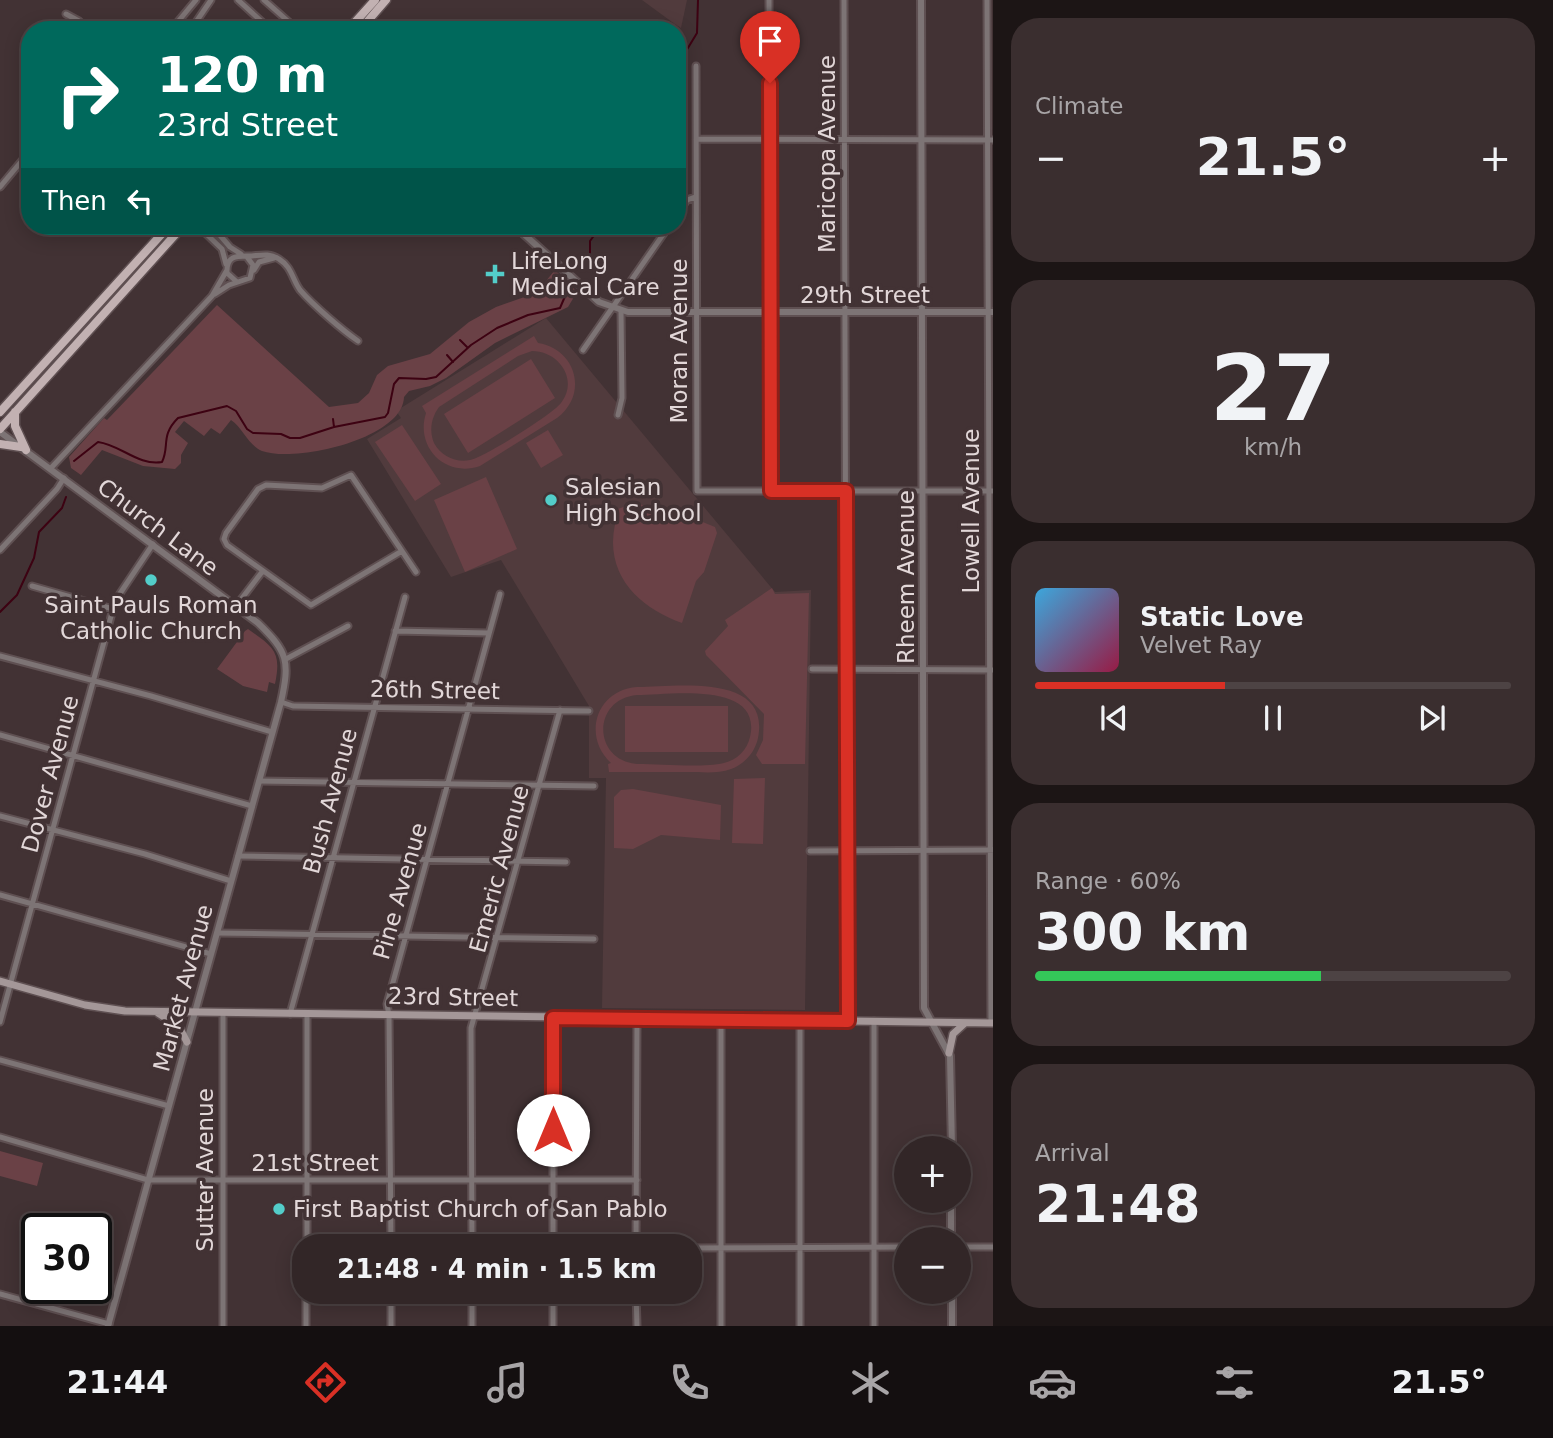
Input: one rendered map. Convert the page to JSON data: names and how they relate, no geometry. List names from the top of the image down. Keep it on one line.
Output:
{"streets":{"main road":["23rd Street"],"street":["Maricopa Avenue","29th Street","Moran Avenue","Lowell Avenue","Church Lane","Rheem Avenue","26th Street","Dover Avenue","Bush Avenue","Emeric Avenue","Pine Avenue","Market Avenue","21st Street","Sutter Avenue"]},"crossings":[["Maricopa Avenue","29th Street"],["Maricopa Avenue","23rd Street"],["29th Street","Moran Avenue"],["29th Street","Lowell Avenue"],["29th Street","Rheem Avenue"],["Lowell Avenue","23rd Street"],["Church Lane","Dover Avenue"],["Church Lane","Market Avenue"],["Rheem Avenue","23rd Street"],["26th Street","Bush Avenue"],["26th Street","Emeric Avenue"],["26th Street","Pine Avenue"],["26th Street","Market Avenue"],["Dover Avenue","23rd Street"],["Bush Avenue","23rd Street"],["Emeric Avenue","23rd Street"],["Emeric Avenue","21st Street"],["Pine Avenue","23rd Street"],["Pine Avenue","21st Street"],["Market Avenue","23rd Street"],["Market Avenue","21st Street"],["23rd Street","Sutter Avenue"],["21st Street","Sutter Avenue"]],"places":{"health":["LifeLong Medical Care"],"other":["Salesian High School","Saint Pauls Roman Catholic Church","First Baptist Church of San Pablo"]},"page":{"tile":["Climate",["27","km/h"],["Range · 60%","300 km"],["Arrival","21:48"]],"turn":["120 m","23rd Street"],"heat":["−","21.5°","+"],"then":"Then","song":["Static Love","Velvet Ray"],"map_buttons":["+","−"],"limit":"30","trip":"21:48 · 4 min · 1.5 km","tabs":["21:44","21.5°"]}}
